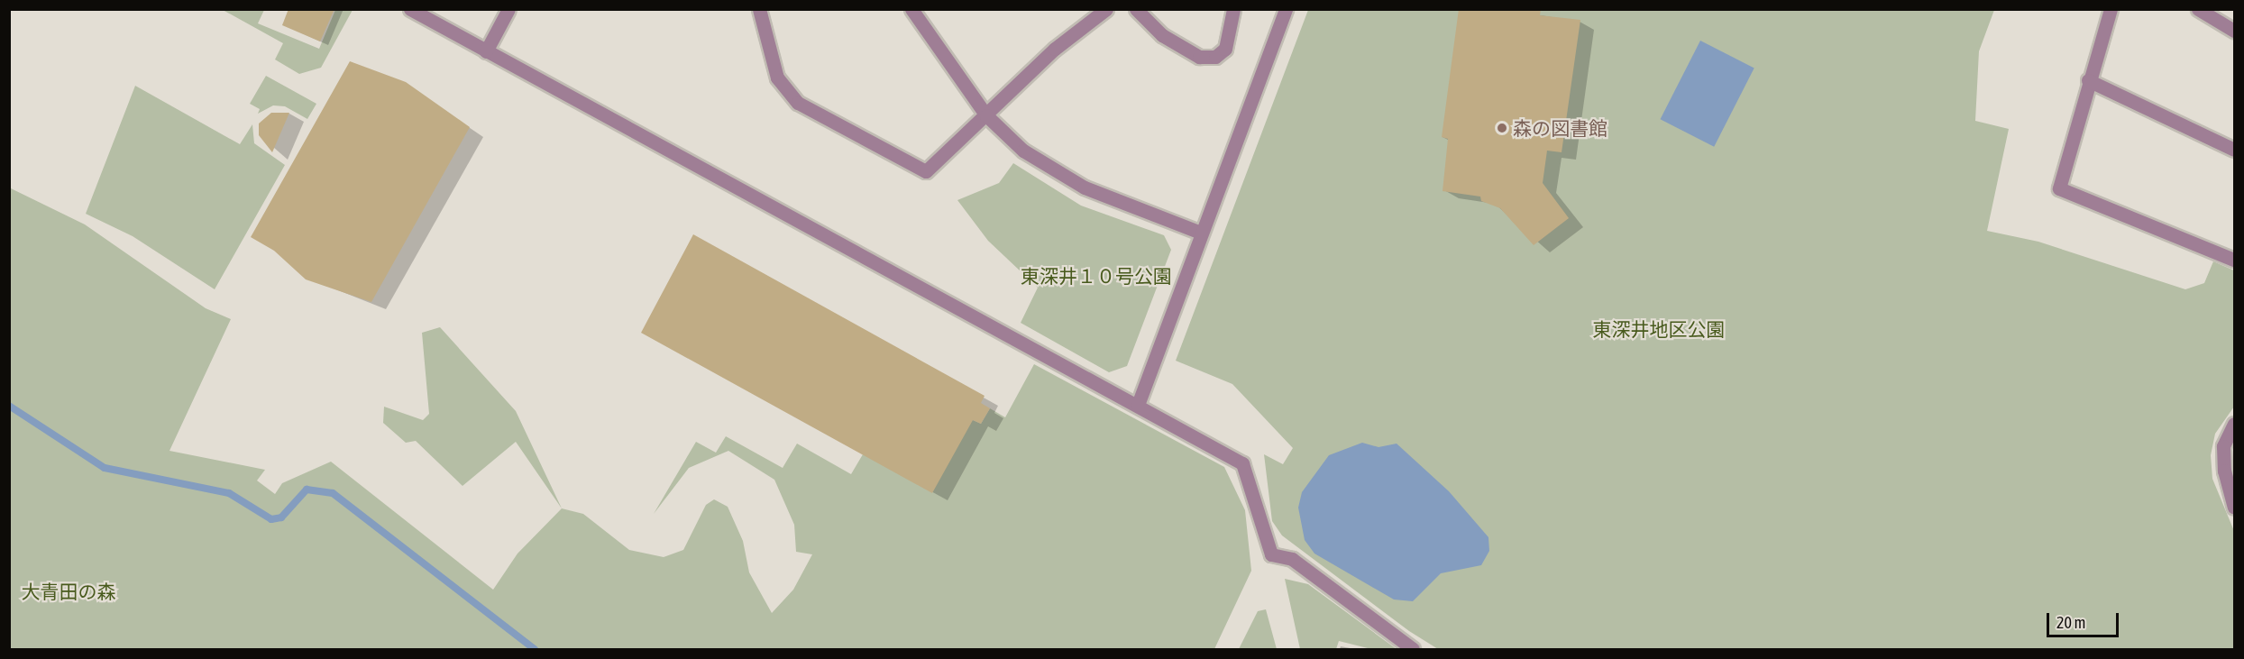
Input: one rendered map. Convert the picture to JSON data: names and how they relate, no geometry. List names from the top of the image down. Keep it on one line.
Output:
{"parks":["東深井１０号公園","東深井地区公園","大青田の森"],"places":["森の図書館"],"scale_bar":"20 m"}
